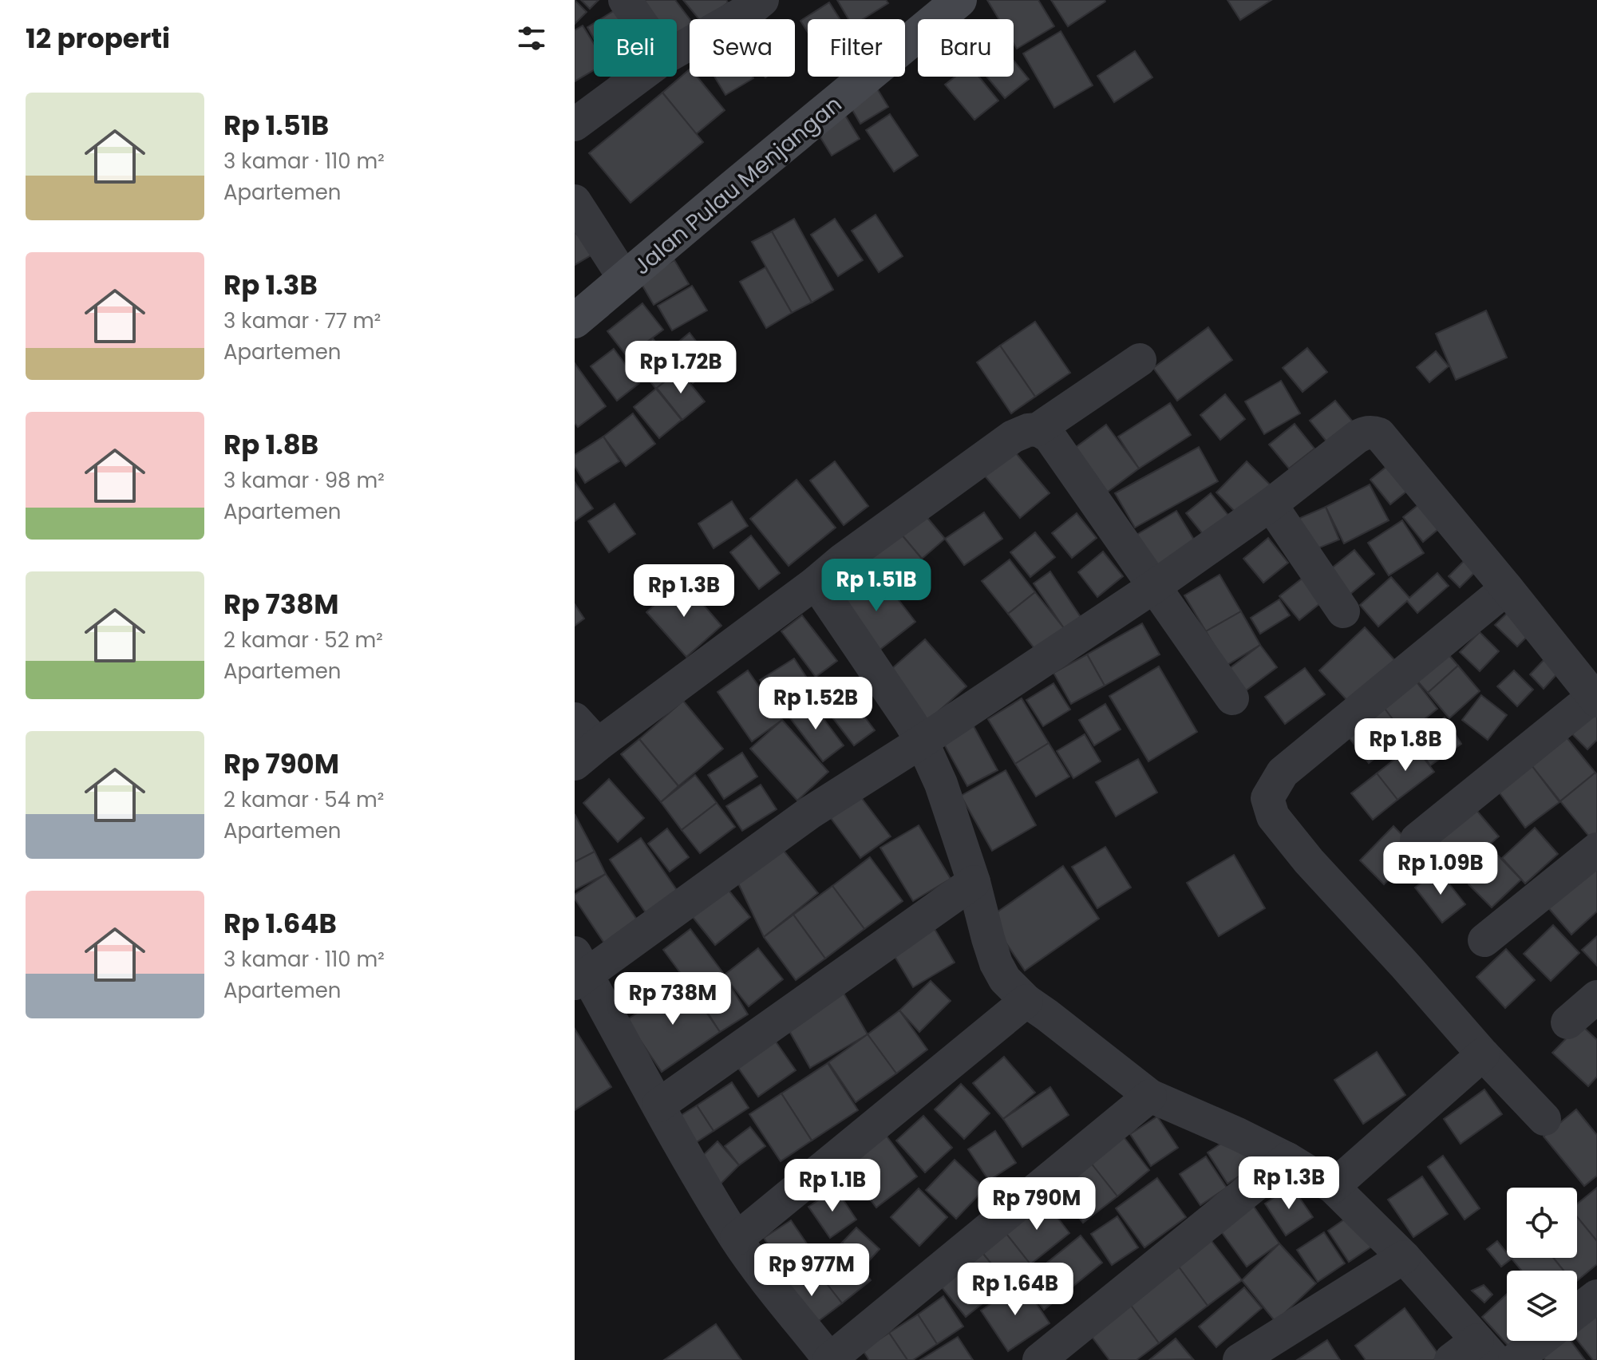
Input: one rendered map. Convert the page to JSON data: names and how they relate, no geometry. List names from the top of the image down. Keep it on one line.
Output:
{"streets":{"street":["Jalan Pulau Menjangan"]},"page":{"heading":"12 properti","chip":["Beli","Sewa","Filter","Baru"],"list":[{"name":"Rp 1.51B","note":"3 kamar · 110 m² · Apartemen"},{"name":"Rp 1.3B","note":"3 kamar · 77 m² · Apartemen"},{"name":"Rp 1.8B","note":"3 kamar · 98 m² · Apartemen"},{"name":"Rp 738M","note":"2 kamar · 52 m² · Apartemen"},{"name":"Rp 790M","note":"2 kamar · 54 m² · Apartemen"},{"name":"Rp 1.64B","note":"3 kamar · 110 m² · Apartemen"}],"price":["Rp 1.72B","Rp 1.51B","Rp 1.3B","Rp 1.52B","Rp 1.8B","Rp 1.09B","Rp 738M","Rp 1.3B","Rp 1.1B","Rp 790M","Rp 977M","Rp 1.64B"]}}
